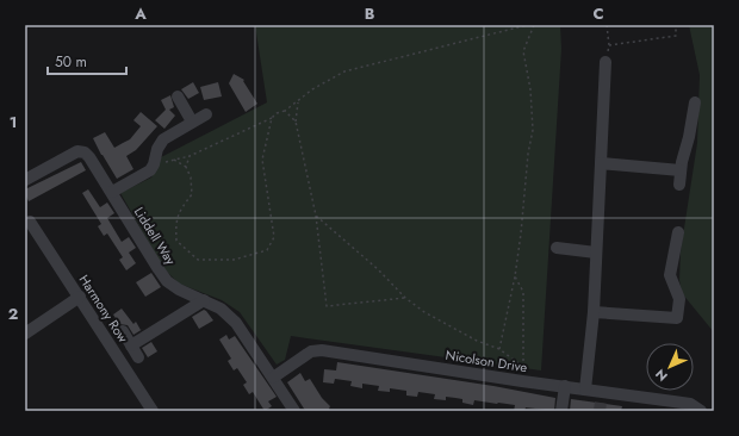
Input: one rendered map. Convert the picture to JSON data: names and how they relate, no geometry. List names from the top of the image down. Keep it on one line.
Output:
{"streets":{"street":["Liddell Way","Harmony Row","Nicolson Drive"]},"crossings":[["Liddell Way","Nicolson Drive"]],"scale_bar":"50 m","north":"bottom left","grid":{"columns":["A","B","C"],"rows":["1","2"]}}
